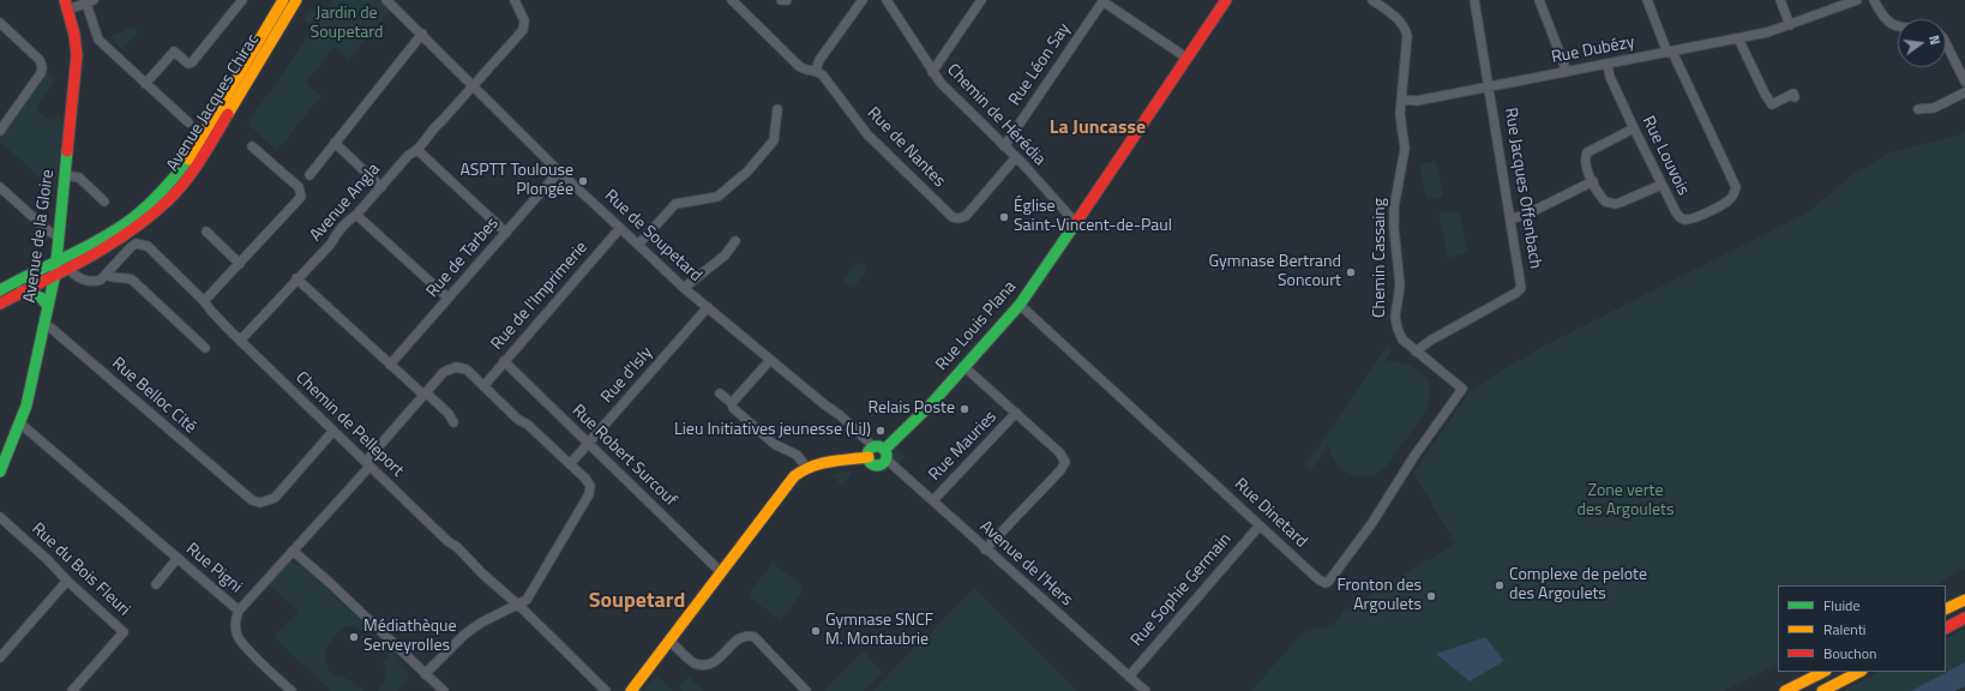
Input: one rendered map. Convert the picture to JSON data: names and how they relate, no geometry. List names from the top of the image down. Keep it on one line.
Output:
{"streets":{"main road":["Avenue Jacques Chirac","Avenue de la Gloire","Rue Louis Plana"],"street":["Rue Dubézy","Rue Léon Say","Chemin de Hérédia","Rue de Nantes","Rue Louvois","Rue Jacques Offenbach","Avenue Angla","Rue de Soupetard","Rue de Tarbes","Chemin Cassaing","Rue de l'Imprimerie","Rue d'Isly","Rue Belloc Cité","Chemin de Pelleport","Rue Mauries","Rue Robert Surcouf","Rue Dinetard","Avenue de l'Hers","Rue Pigni","Rue du Bois Fleuri","Rue Sophie Germain"]},"crossings":[["Rue Dubézy","Rue Louvois"],["Rue Dubézy","Rue Jacques Offenbach"],["Rue Dubézy","Chemin Cassaing"],["Rue Léon Say","Chemin de Hérédia"],["Avenue Jacques Chirac","Avenue de la Gloire"],["Avenue Jacques Chirac","Chemin de Pelleport"],["Chemin de Hérédia","Rue de Nantes"],["Chemin de Hérédia","Rue Louis Plana"],["Rue Jacques Offenbach","Chemin Cassaing"],["Avenue Angla","Rue de Soupetard"],["Avenue Angla","Chemin de Pelleport"],["Avenue de la Gloire","Rue Belloc Cité"],["Avenue de la Gloire","Rue Pigni"],["Rue de Soupetard","Rue de Tarbes"],["Rue de Soupetard","Rue de l'Imprimerie"],["Rue de Soupetard","Rue Louis Plana"],["Rue de Soupetard","Rue d'Isly"],["Rue de Soupetard","Avenue de l'Hers"],["Chemin Cassaing","Rue Dinetard"],["Rue de l'Imprimerie","Rue Robert Surcouf"],["Rue de l'Imprimerie","Rue Pigni"],["Rue Louis Plana","Rue Dinetard"],["Rue Louis Plana","Avenue de l'Hers"],["Rue d'Isly","Rue Robert Surcouf"],["Rue Belloc Cité","Chemin de Pelleport"],["Chemin de Pelleport","Rue Pigni"],["Rue Mauries","Avenue de l'Hers"],["Rue Dinetard","Rue Sophie Germain"],["Avenue de l'Hers","Rue Sophie Germain"]],"districts":["La Juncasse","Soupetard"],"parks":["Jardin de Soupetard","Zone verte des Argoulets"],"places":["ASPTT Toulouse Plongée","Église Saint-Vincent-de-Paul","Gymnase Bertrand Soncourt","Relais Poste","Lieu Initiatives jeunesse (LiJ)","Complexe de pelote des Argoulets","Fronton des Argoulets","Gymnase SNCF M. Montaubrie","Médiathèque Serveyrolles"],"legend":["Fluide","Ralenti","Bouchon"],"north":"right"}
